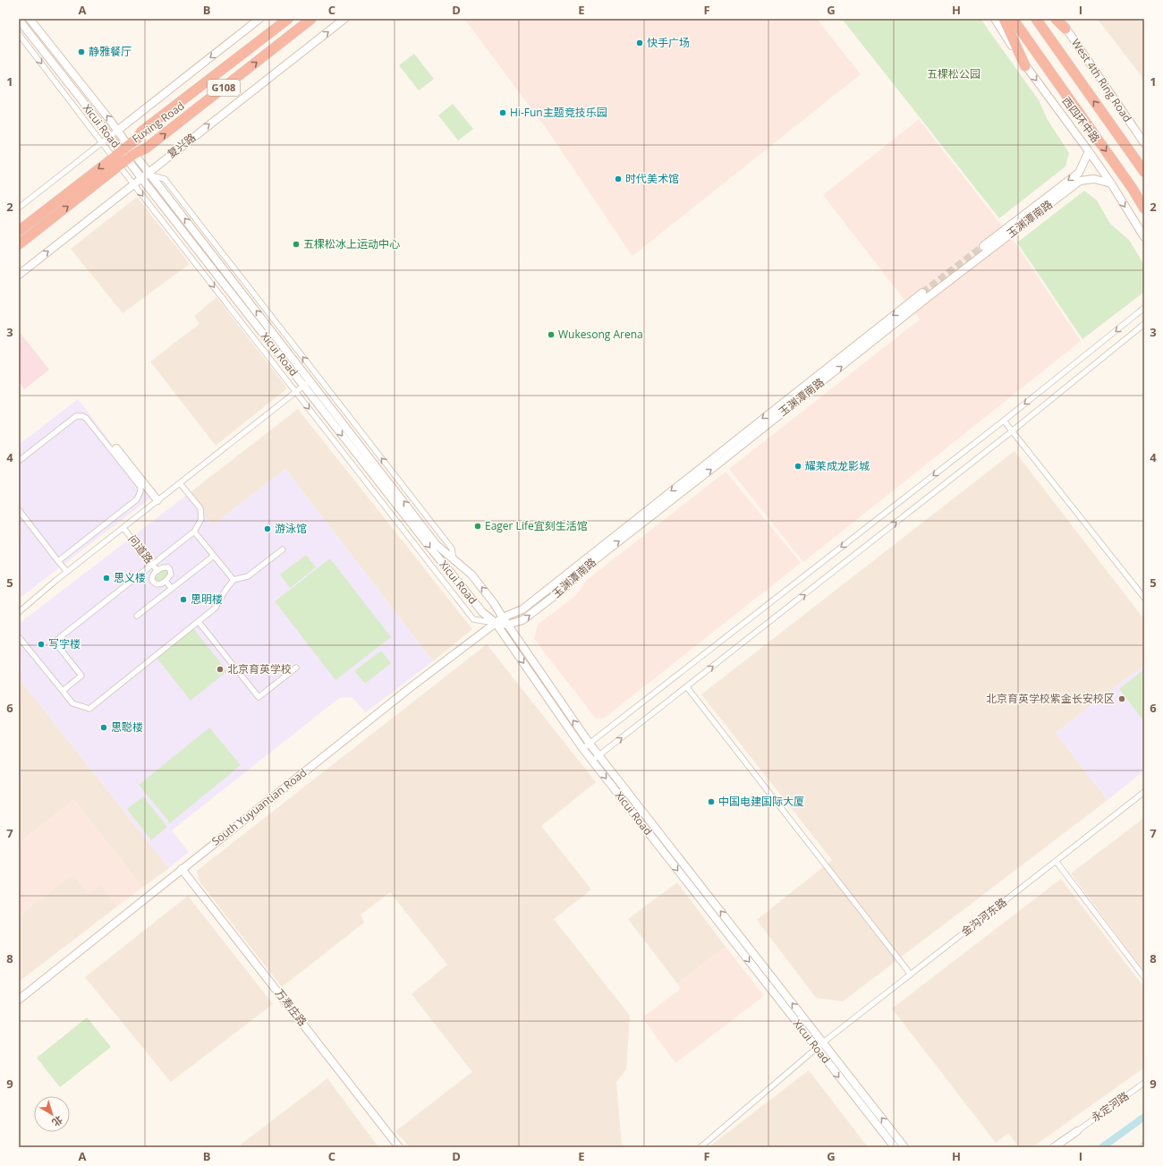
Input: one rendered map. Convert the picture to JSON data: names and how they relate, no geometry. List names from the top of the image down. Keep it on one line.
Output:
{"streets":{"highway":["G108","西四环中路","Fuxing Road"],"street":["West 4th Ring Road","Xicui Road","复兴路","玉渊潭南路","问道路","South Yuyuantian Road","金沟河东路","万寿庄路","永定河路"]},"crossings":[["西四环中路","玉渊潭南路"],["Fuxing Road","Xicui Road"],["Xicui Road","复兴路"],["Xicui Road","玉渊潭南路"],["Xicui Road","South Yuyuantian Road"],["Xicui Road","金沟河东路"],["玉渊潭南路","South Yuyuantian Road"],["South Yuyuantian Road","万寿庄路"]],"parks":["五棵松公园"],"places":["快手广场","静雅餐厅","Hi-Fun主题竞技乐园","时代美术馆","五棵松冰上运动中心","Wukesong Arena","耀莱成龙影城","Eager Life宜刻生活馆","游泳馆","思义楼","思明楼","写字楼","北京育英学校","北京育英学校紫金长安校区","思聪楼","中国电建国际大厦"],"north":"bottom right","grid":{"columns":["A","B","C","D","E","F","G","H","I"],"rows":["1","2","3","4","5","6","7","8","9"]}}
